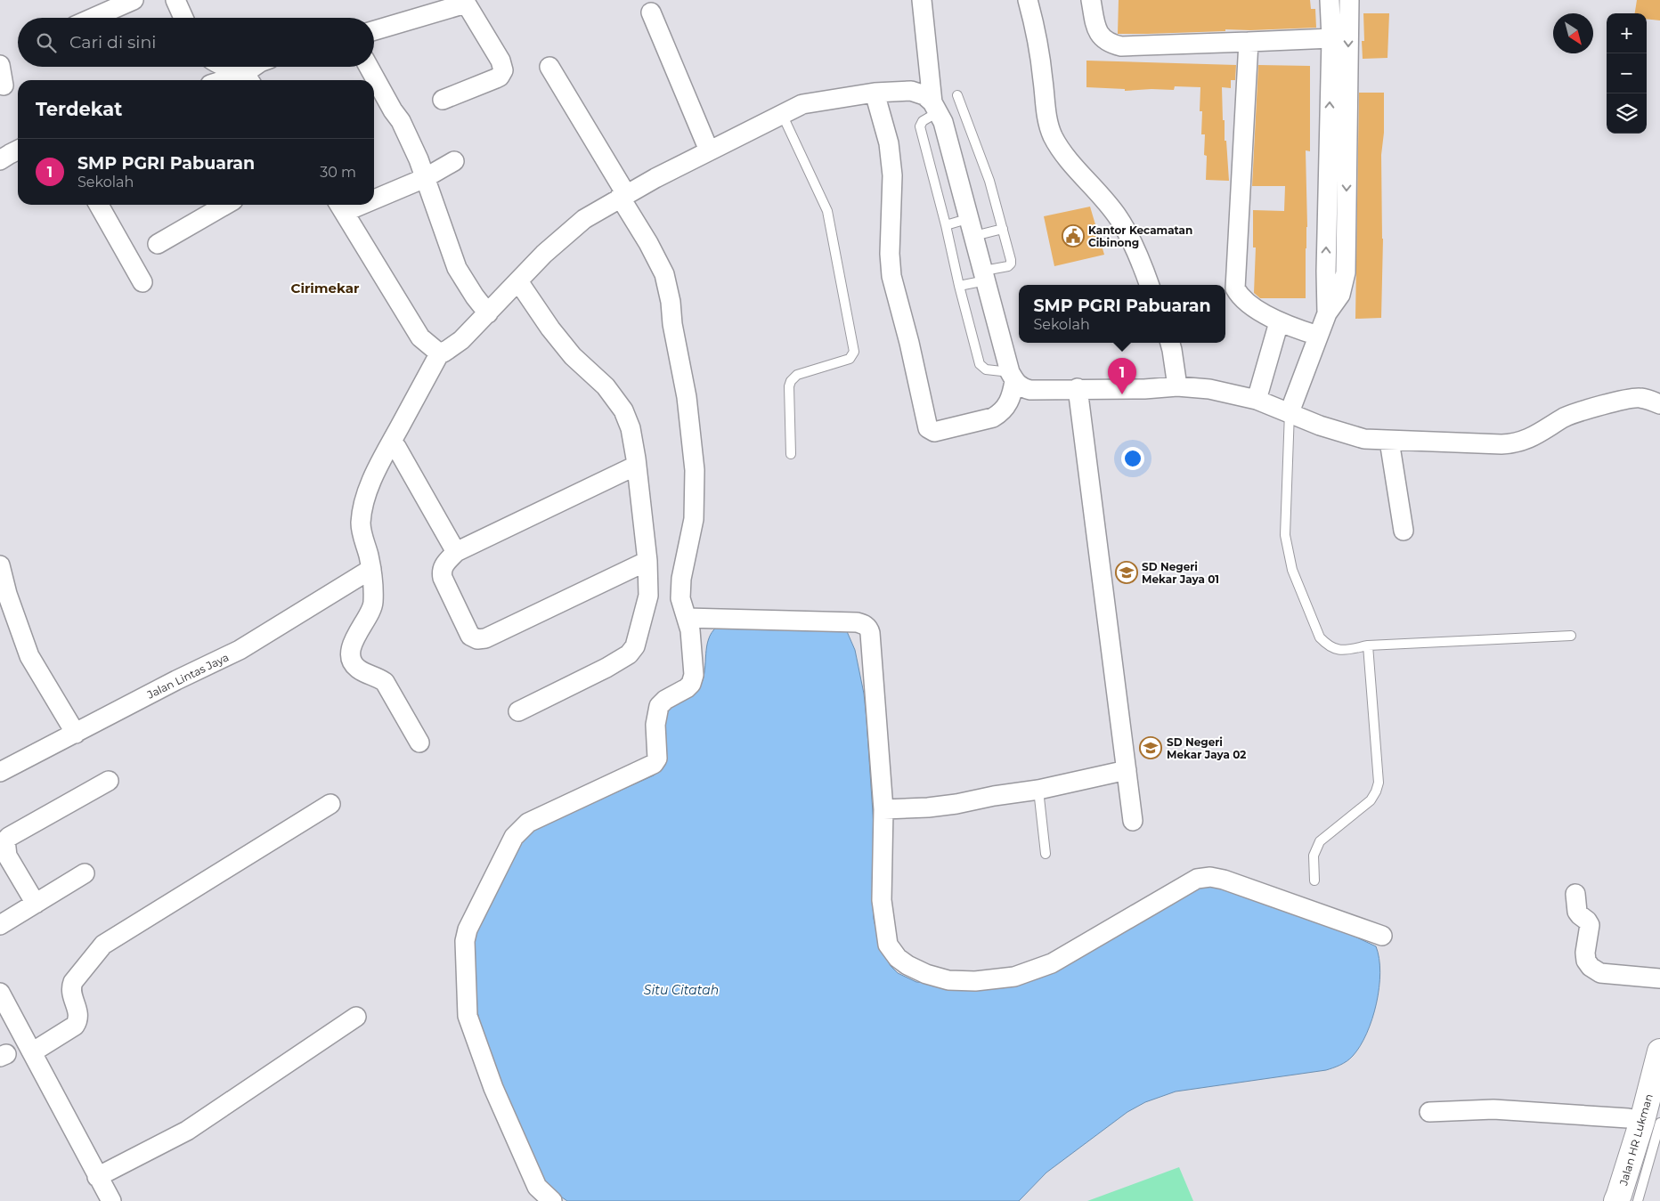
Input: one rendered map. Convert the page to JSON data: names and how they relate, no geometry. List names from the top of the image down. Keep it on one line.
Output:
{"streets":{"street":["Jalan Lintas Jaya","Jalan HR Lukman"]},"districts":["Cirimekar"],"water":["Situ Citatah"],"places":{"public building":["Kantor Kecamatan Cibinong"],"school or university":["SD Negeri Mekar Jaya 01","SD Negeri Mekar Jaya 02"]},"north":"bottom right","page":{"map_buttons":["+","−"],"search":"Cari di sini","heading":"Terdekat","list":[{"mark":"1","name":"SMP PGRI Pabuaran","note":"Sekolah","value":"30 m"}],"popup":["SMP PGRI Pabuaran","Sekolah"],"pins":"1"}}
